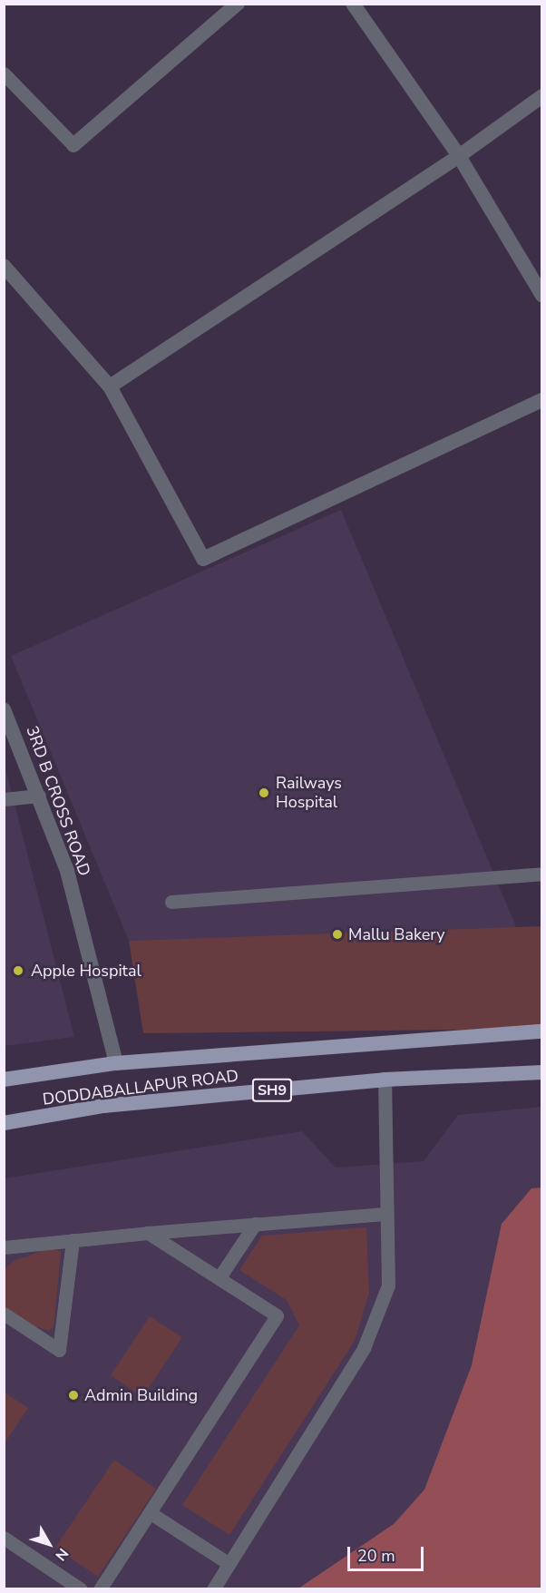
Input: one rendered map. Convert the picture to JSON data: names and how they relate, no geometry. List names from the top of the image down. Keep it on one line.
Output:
{"streets":{"main road":["DODDABALLAPUR ROAD","SH9"],"street":["3RD B CROSS ROAD"]},"crossings":[["3RD B CROSS ROAD","DODDABALLAPUR ROAD"]],"places":["Railways Hospital","Mallu Bakery","Apple Hospital","Admin Building"],"scale_bar":"20 m","north":"bottom right"}
